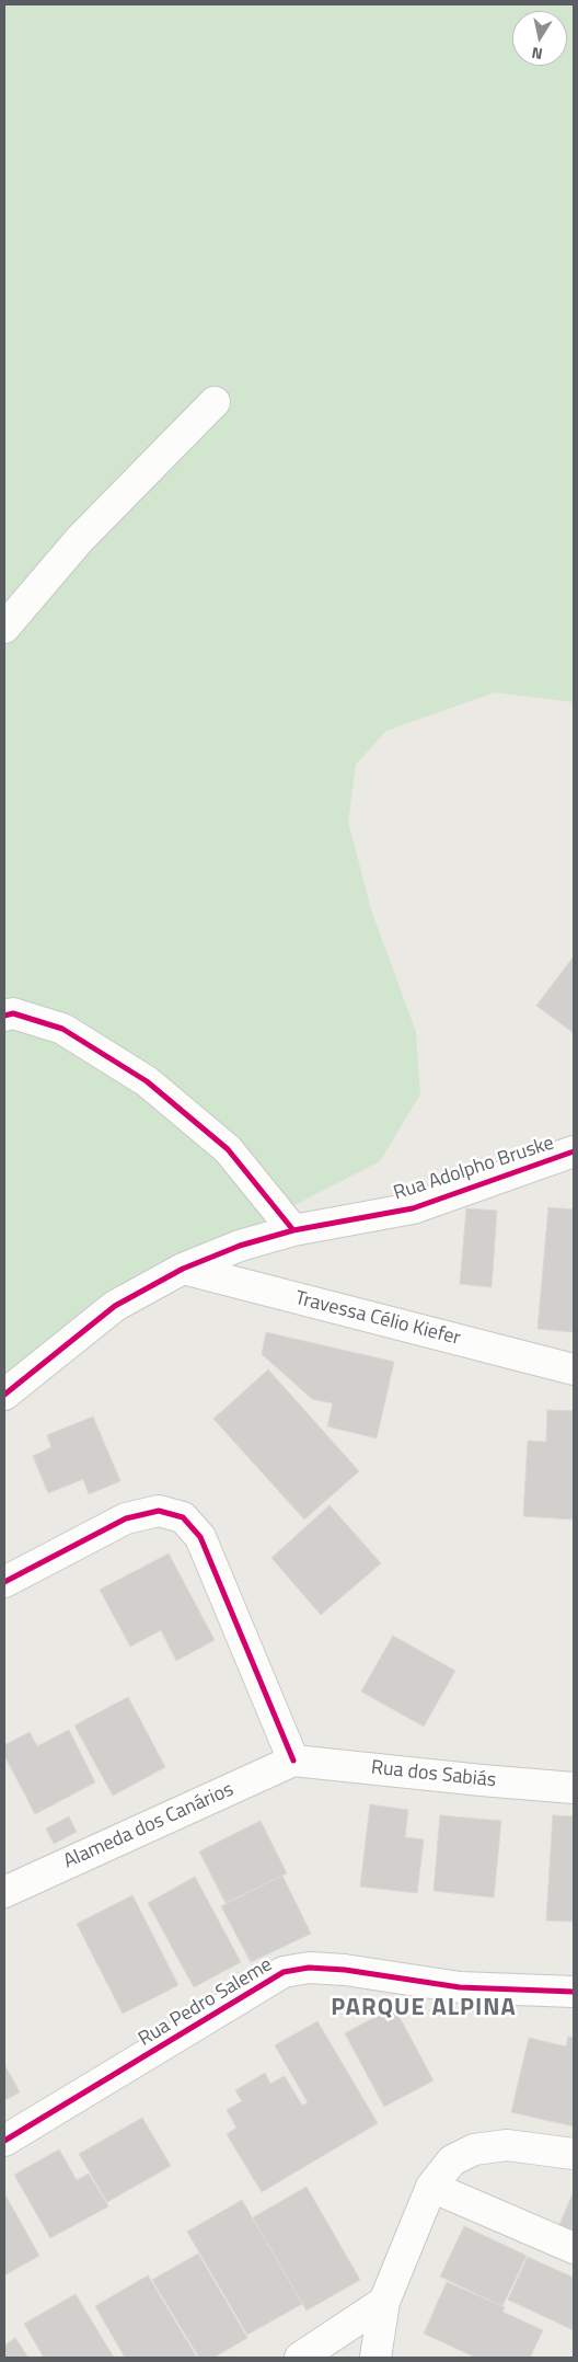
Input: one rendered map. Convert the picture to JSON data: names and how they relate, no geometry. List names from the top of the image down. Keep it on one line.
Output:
{"streets":{"street":["Rua Adolpho Bruske","Travessa Célio Kiefer","Rua dos Sabiás","Alameda dos Canários","Rua Pedro Saleme"]},"crossings":[["Rua Adolpho Bruske","Travessa Célio Kiefer"],["Rua dos Sabiás","Alameda dos Canários"]],"districts":["PARQUE ALPINA"],"north":"bottom"}
